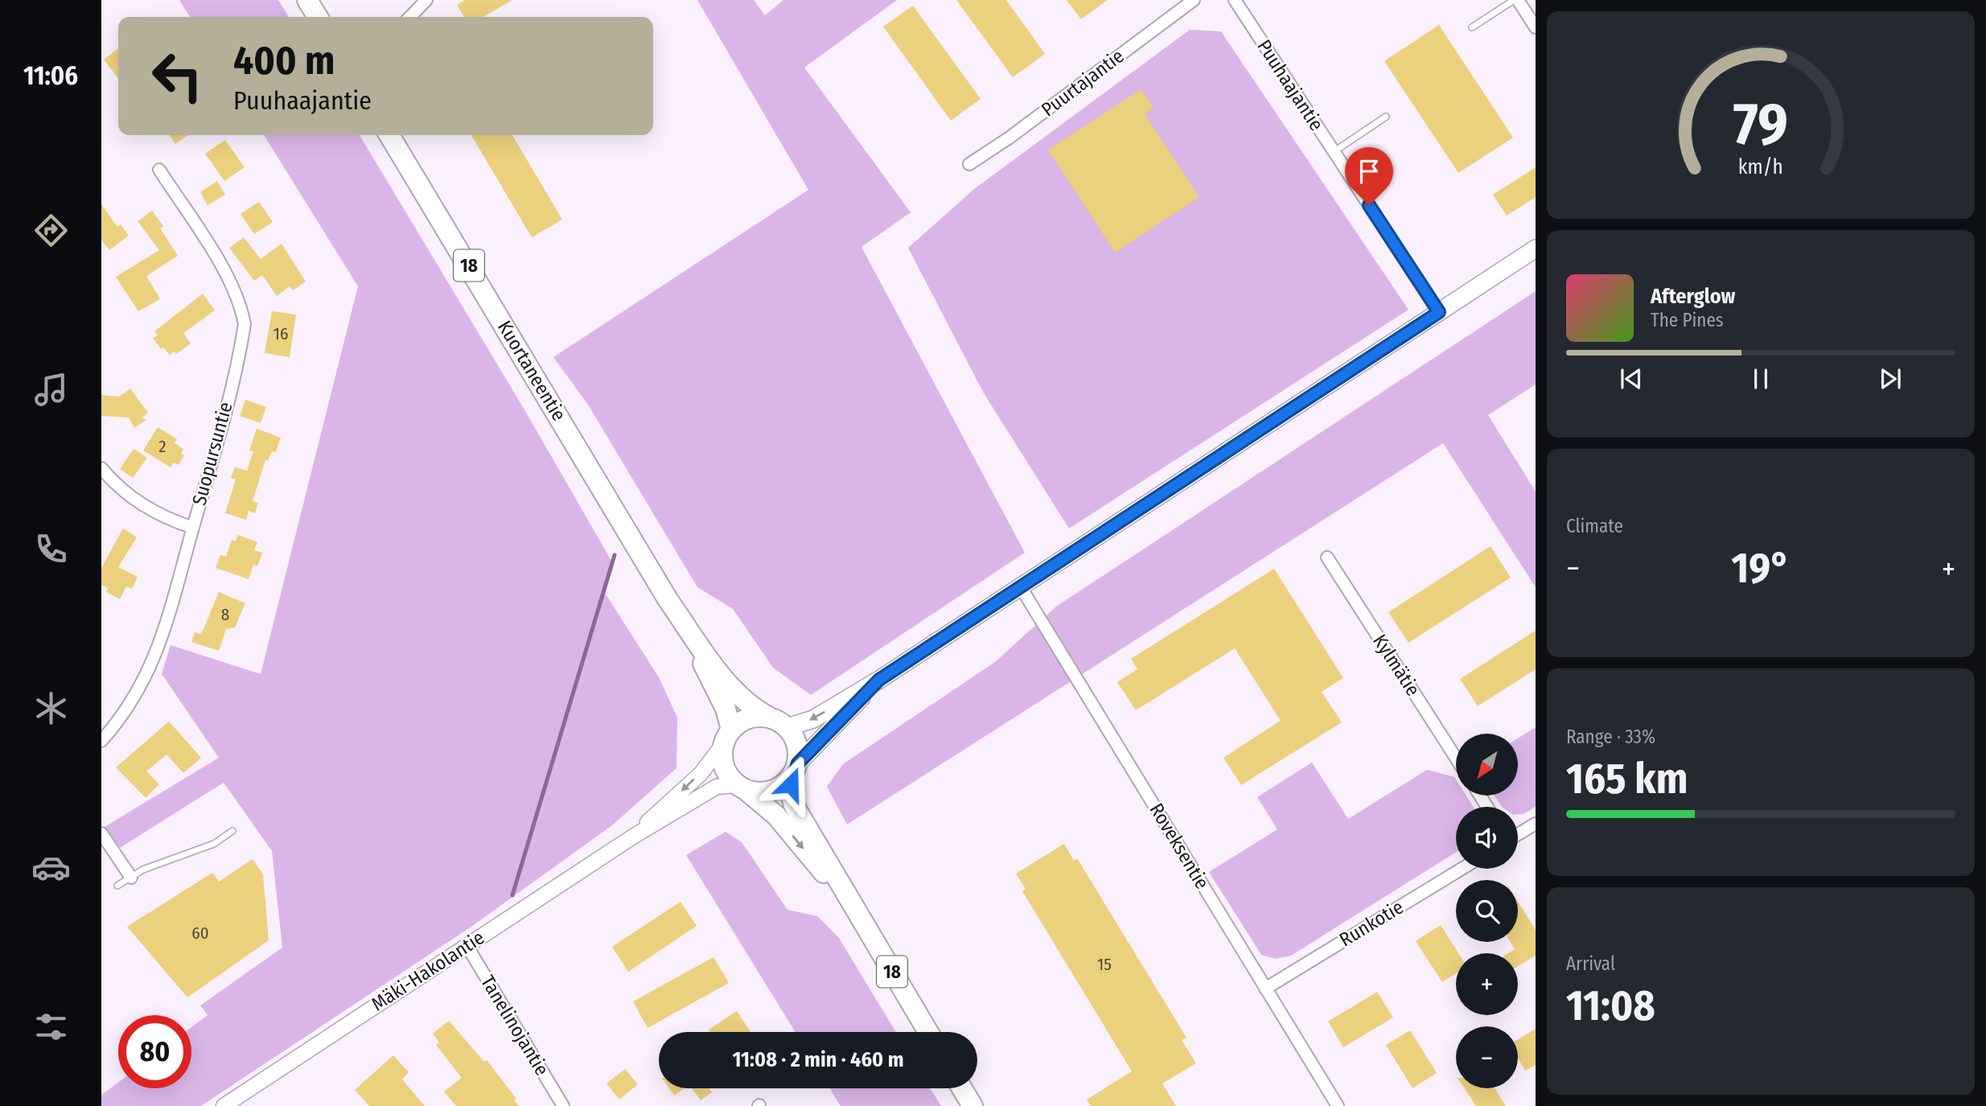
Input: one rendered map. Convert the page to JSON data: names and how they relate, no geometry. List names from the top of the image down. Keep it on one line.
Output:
{"streets":{"highway":["18","Kuortaneentie"],"street":["Puurtajantie","Puuhaajantie","Suopursuntie","Kylmätie","Roveksentie","Runkotie","Mäki-Hakolantie","Tanelinojantie"]},"crossings":[["18","Kuortaneentie"],["18","Mäki-Hakolantie"],["Kuortaneentie","Mäki-Hakolantie"],["Roveksentie","Runkotie"],["Mäki-Hakolantie","Tanelinojantie"]],"house_numbers":["16","2","8","60","15"],"north":"bottom left","page":{"tabs":"11:06","turn":["400 m","Puuhaajantie"],"song":["Afterglow","The Pines"],"tile":["Climate",["Range · 33%","165 km"],["Arrival","11:08"]],"heat":["−","19°","+"],"map_buttons":["+","−"],"limit":"80","trip":"11:08 · 2 min · 460 m","gauge":["79","km/h"]}}
